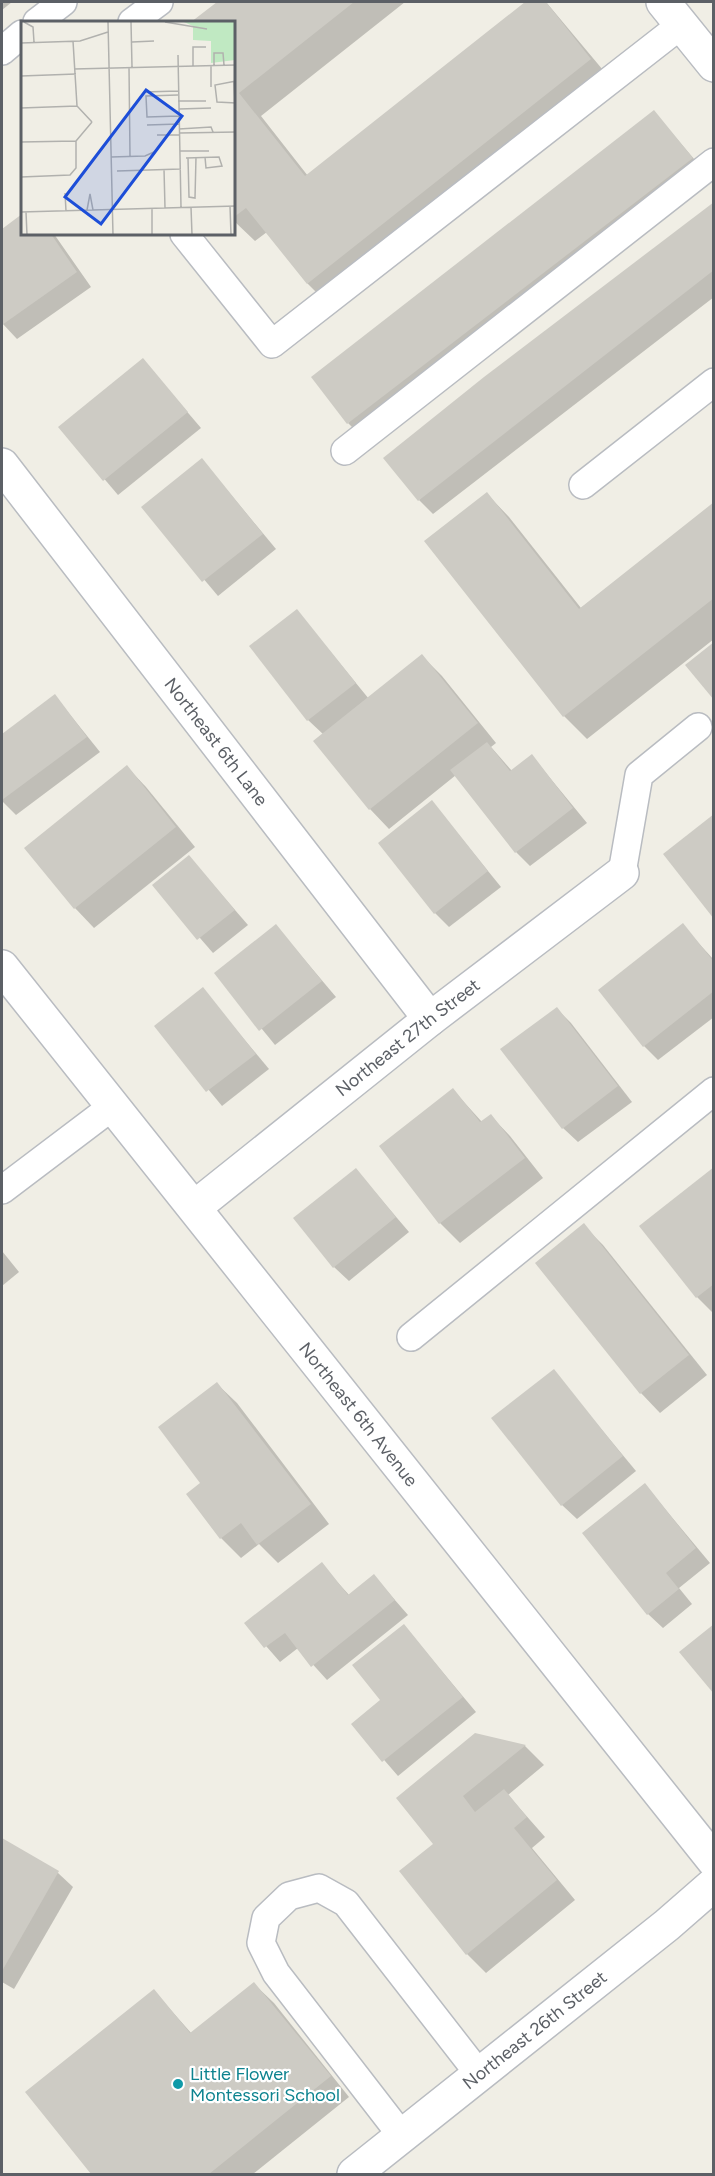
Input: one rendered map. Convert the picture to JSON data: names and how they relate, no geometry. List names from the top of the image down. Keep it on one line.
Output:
{"streets":{"street":["Northeast 6th Lane","Northeast 27th Street","Northeast 6th Avenue","Northeast 26th Street"]},"crossings":[["Northeast 6th Lane","Northeast 27th Street"],["Northeast 27th Street","Northeast 6th Avenue"]],"places":["Little Flower Montessori School"]}
